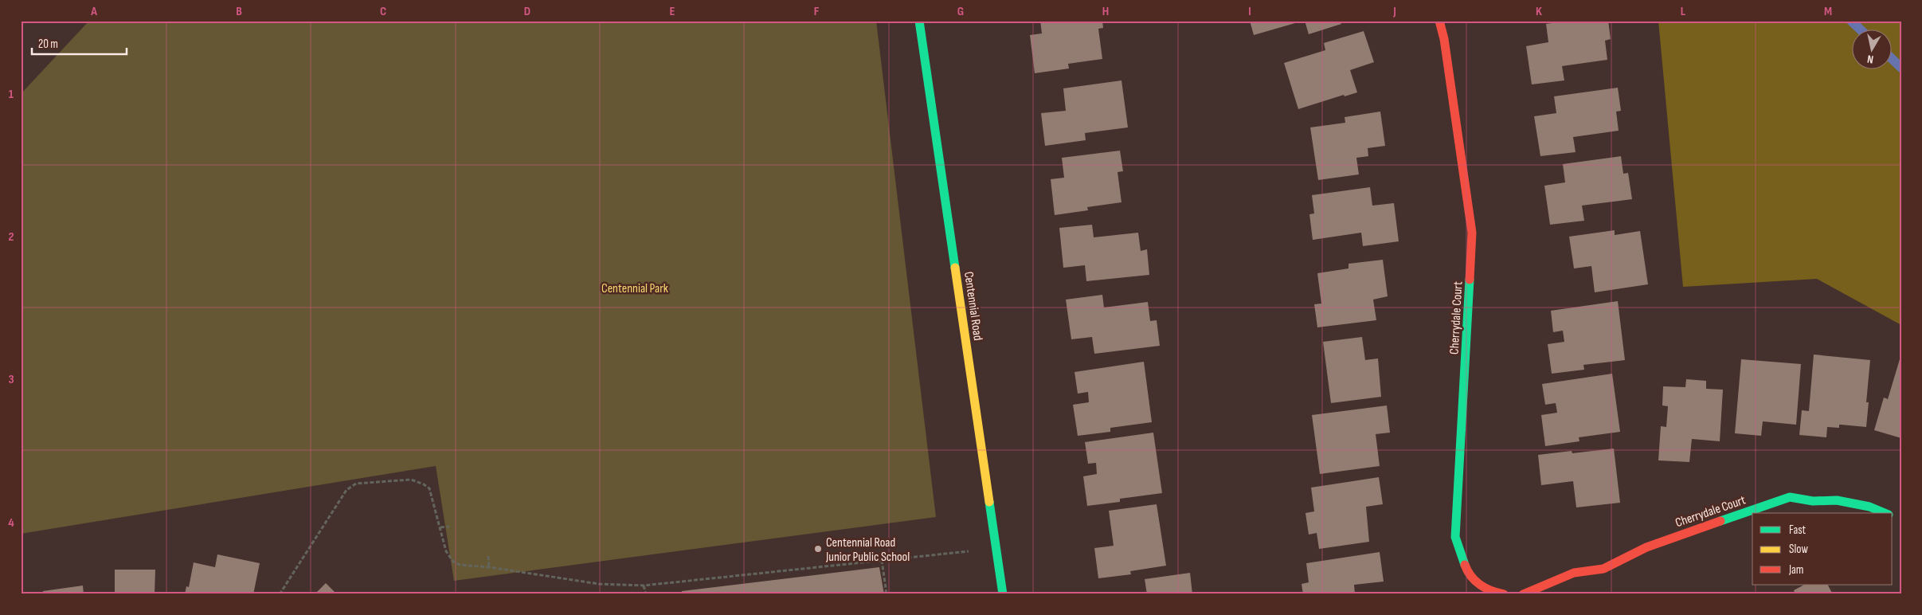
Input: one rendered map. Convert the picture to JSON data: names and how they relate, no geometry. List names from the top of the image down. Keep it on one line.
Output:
{"streets":{"street":["Centennial Road","Cherrydale Court"]},"parks":["Centennial Park"],"places":["Centennial Road Junior Public School"],"legend":["Fast","Slow","Jam"],"scale_bar":"20 m","north":"bottom","grid":{"columns":["A","B","C","D","E","F","G","H","I","J","K","L","M"],"rows":["1","2","3","4"]}}
